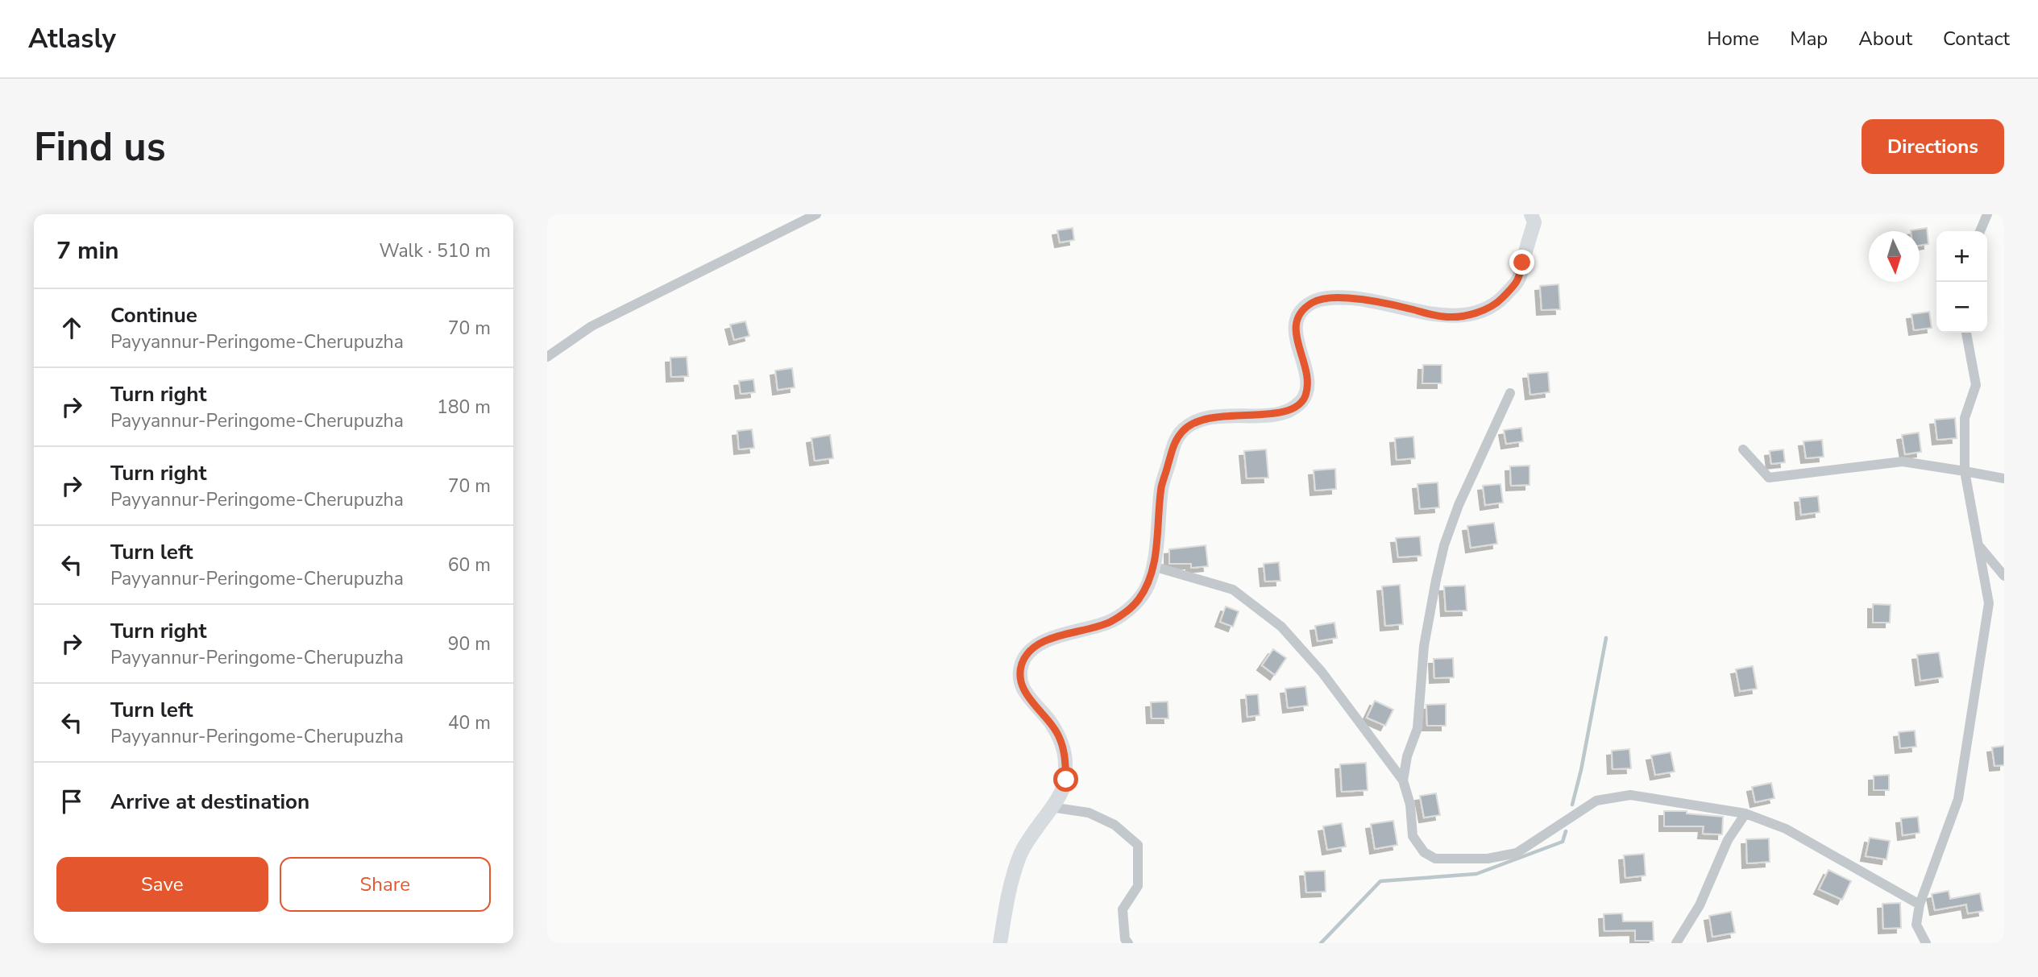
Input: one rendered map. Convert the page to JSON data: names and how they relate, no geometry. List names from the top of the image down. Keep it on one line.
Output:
{"north":"bottom","page":{"header":"Atlasly","nav":["Home","Map","About","Contact"],"buttons":["Directions",["Save","Share"]],"title":"Find us","heading":["7 min","Walk · 510 m"],"map_buttons":["+","−"],"list":[["Continue","Payyannur-Peringome-Cherupuzha","70 m"],["Turn right","Payyannur-Peringome-Cherupuzha","180 m"],["Turn right","Payyannur-Peringome-Cherupuzha","70 m"],["Turn left","Payyannur-Peringome-Cherupuzha","60 m"],["Turn right","Payyannur-Peringome-Cherupuzha","90 m"],["Turn left","Payyannur-Peringome-Cherupuzha","40 m"],"Arrive at destination"]}}
